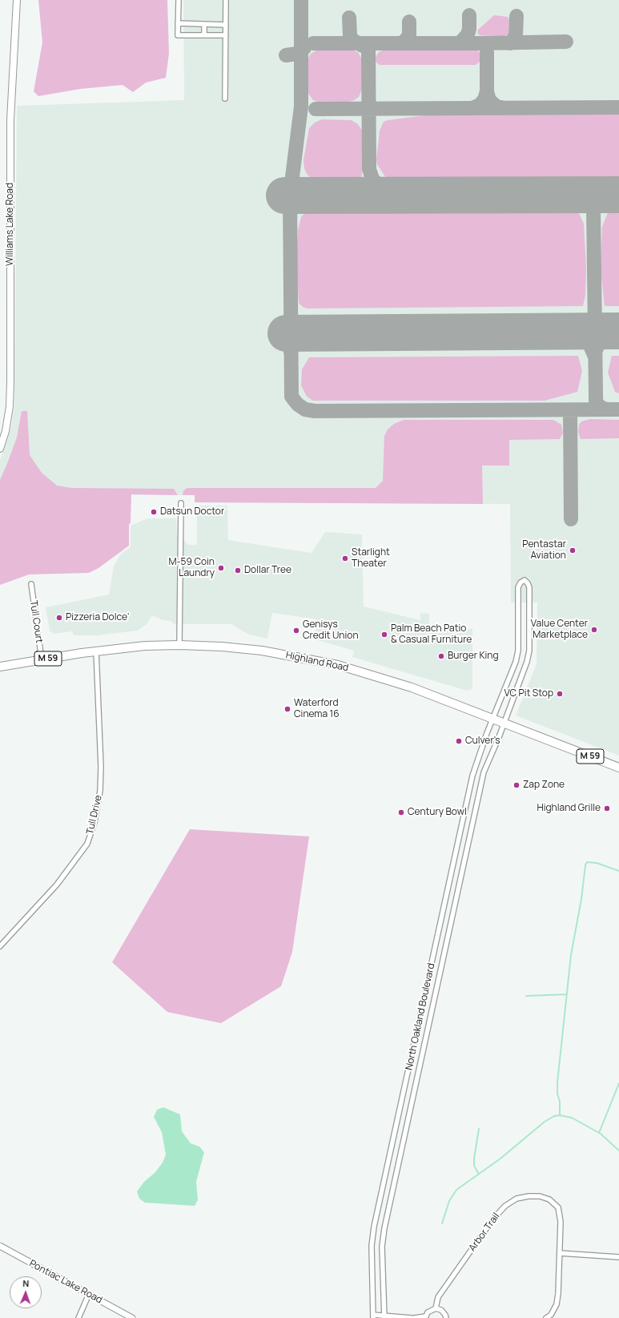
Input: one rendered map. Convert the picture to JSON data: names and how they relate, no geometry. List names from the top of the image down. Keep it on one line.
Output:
{"streets":{"highway":["M 59","Highland Road"],"main road":["Williams Lake Road"],"street":["Tull Court","Tull Drive","North Oakland Boulevard","Arbor Trail","Pontiac Lake Road"]},"crossings":[["Tull Court","Highland Road"],["Highland Road","Tull Drive"],["Highland Road","North Oakland Boulevard"]],"places":["Datsun Doctor","Pentastar Aviation","Starlight Theater","M-59 Coin Laundry","Dollar Tree","Pizzeria Dolce'","Value Center Marketplace","Genisys Credit Union","Palm Beach Patio & Casual Furniture","Burger King","VC Pit Stop","Waterford Cinema 16","Culver's","Zap Zone","Highland Grille","Century Bowl"],"north":"top"}
